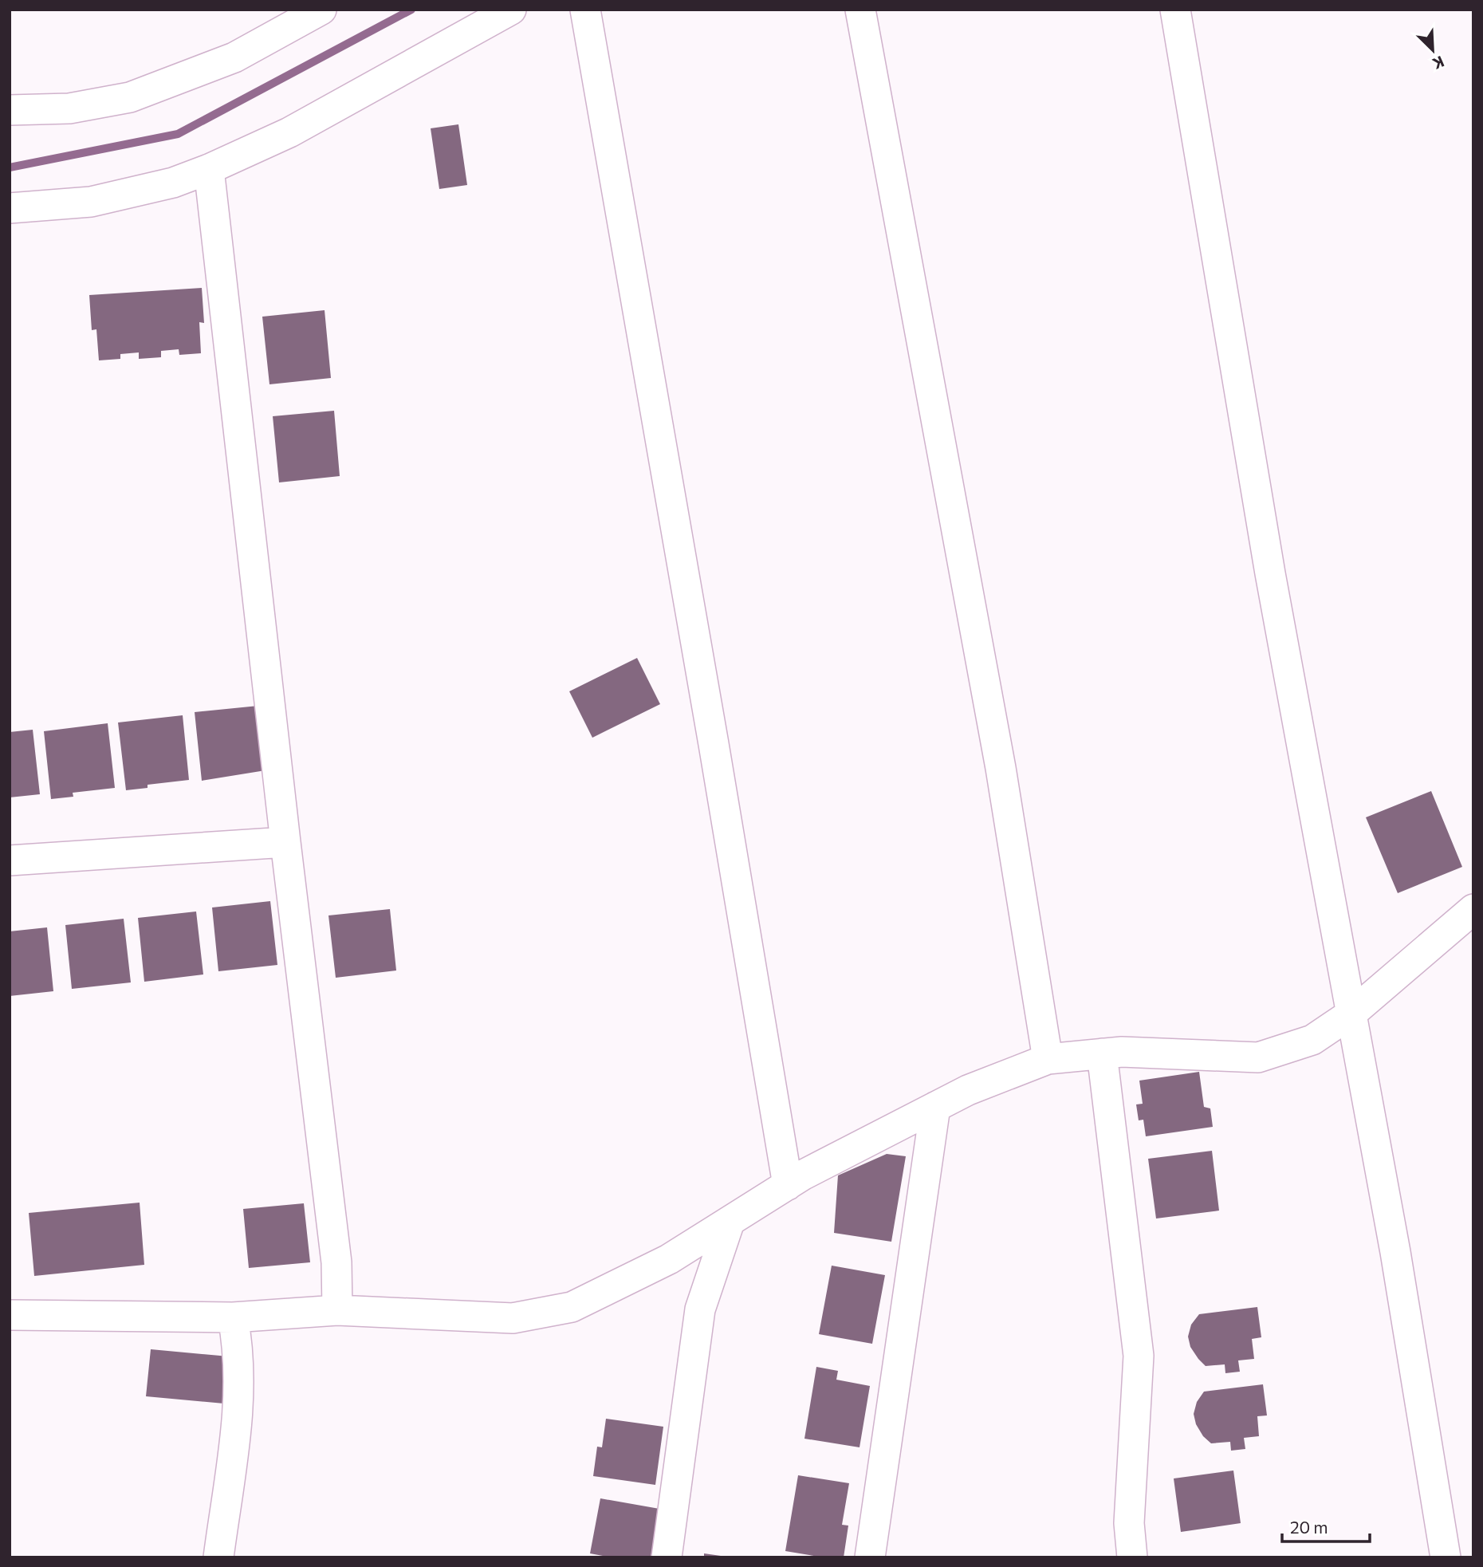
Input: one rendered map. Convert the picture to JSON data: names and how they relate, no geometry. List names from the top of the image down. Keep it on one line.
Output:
{"scale_bar":"20 m","north":"bottom right"}
